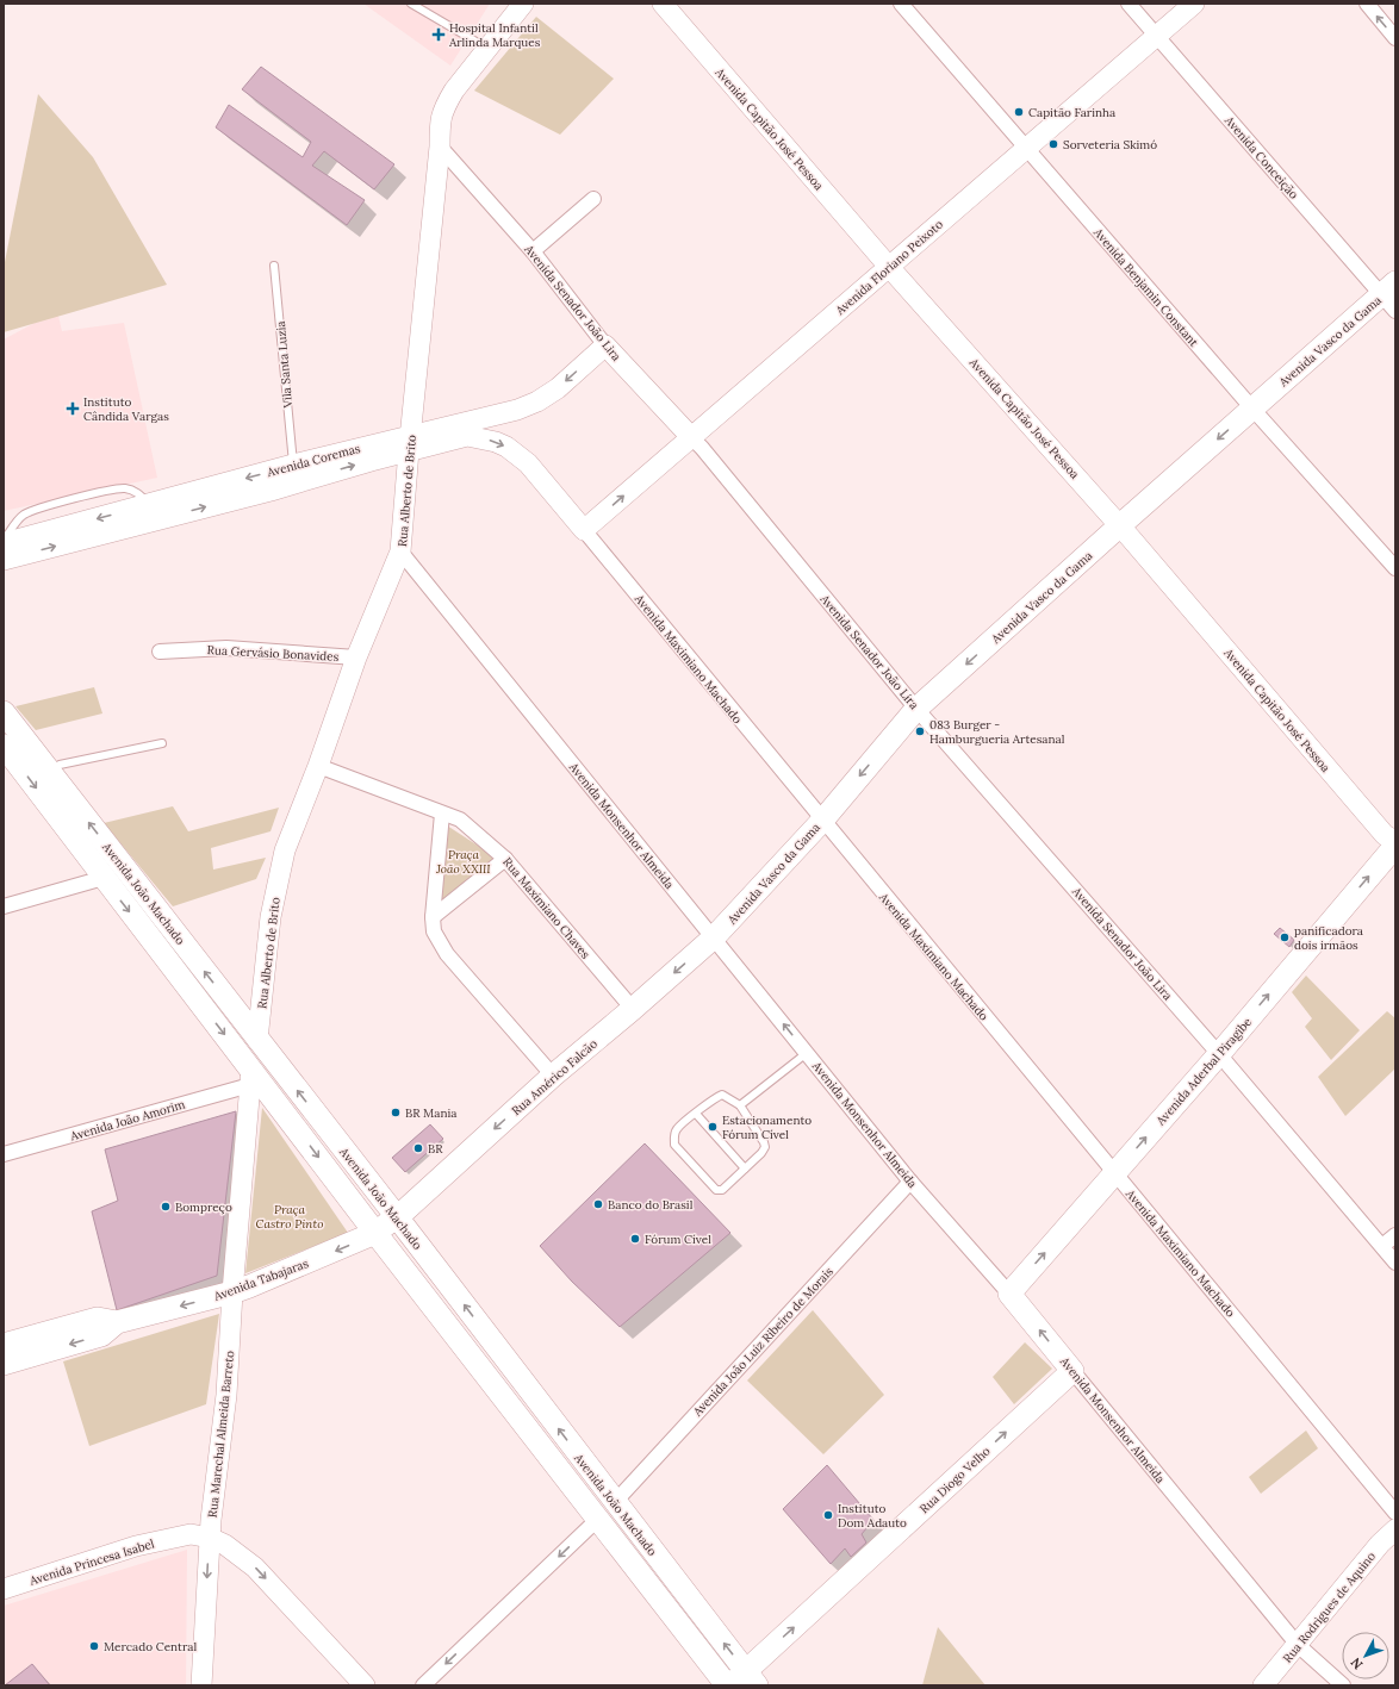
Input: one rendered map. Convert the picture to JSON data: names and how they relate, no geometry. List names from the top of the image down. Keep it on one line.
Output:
{"streets":{"main road":["Avenida Vasco da Gama","Avenida Monsenhor Almeida","Avenida João Machado","Avenida Aderbal Piragibe","Rua Américo Falcão","Avenida Tabajaras","Rua Diogo Velho"],"street":["Avenida Capitão José Pessoa","Avenida Conceição","Avenida Floriano Peixoto","Avenida Benjamin Constant","Avenida Senador João Lira","Avenida Coremas","Rua Alberto de Brito","Rua Gervásio Bonavides","Avenida Maximiano Machado","Rua Maximiano Chaves","Avenida João Amorim","Avenida João Luiz Ribeiro de Morais","Rua Marechal Almeida Barreto","Avenida Princesa Isabel","Rua Rodrigues de Aquino"],"lane":["Vila Santa Luzia"]},"crossings":[["Avenida Capitão José Pessoa","Avenida Floriano Peixoto"],["Avenida Capitão José Pessoa","Avenida Vasco da Gama"],["Avenida Capitão José Pessoa","Avenida Aderbal Piragibe"],["Avenida Conceição","Avenida Floriano Peixoto"],["Avenida Conceição","Avenida Vasco da Gama"],["Avenida Floriano Peixoto","Avenida Benjamin Constant"],["Avenida Floriano Peixoto","Avenida Senador João Lira"],["Avenida Floriano Peixoto","Avenida Maximiano Machado"],["Avenida Benjamin Constant","Avenida Vasco da Gama"],["Avenida Senador João Lira","Avenida Vasco da Gama"],["Avenida Senador João Lira","Avenida Coremas"],["Avenida Senador João Lira","Rua Alberto de Brito"],["Avenida Senador João Lira","Avenida Aderbal Piragibe"],["Avenida Vasco da Gama","Avenida Maximiano Machado"],["Avenida Vasco da Gama","Avenida Monsenhor Almeida"],["Avenida Vasco da Gama","Rua Américo Falcão"],["Vila Santa Luzia","Avenida Coremas"],["Avenida Coremas","Rua Alberto de Brito"],["Avenida Coremas","Avenida Maximiano Machado"],["Rua Alberto de Brito","Rua Gervásio Bonavides"],["Rua Alberto de Brito","Avenida Monsenhor Almeida"],["Rua Alberto de Brito","Avenida João Machado"],["Rua Alberto de Brito","Rua Maximiano Chaves"],["Avenida Maximiano Machado","Avenida Aderbal Piragibe"],["Avenida Monsenhor Almeida","Avenida Aderbal Piragibe"],["Avenida Monsenhor Almeida","Rua Américo Falcão"],["Avenida Monsenhor Almeida","Avenida João Luiz Ribeiro de Morais"],["Avenida Monsenhor Almeida","Rua Diogo Velho"],["Avenida Monsenhor Almeida","Rua Rodrigues de Aquino"],["Avenida João Machado","Rua Américo Falcão"],["Avenida João Machado","Avenida João Amorim"],["Avenida João Machado","Avenida Tabajaras"],["Avenida João Machado","Avenida João Luiz Ribeiro de Morais"],["Avenida João Machado","Rua Marechal Almeida Barreto"],["Avenida João Machado","Rua Diogo Velho"],["Rua Maximiano Chaves","Rua Américo Falcão"],["Rua Américo Falcão","Avenida Tabajaras"],["Avenida João Amorim","Rua Marechal Almeida Barreto"],["Avenida Tabajaras","Rua Marechal Almeida Barreto"],["Rua Marechal Almeida Barreto","Avenida Princesa Isabel"]],"one_way":["Avenida Vasco da Gama","Avenida Aderbal Piragibe","Rua Américo Falcão","Avenida Tabajaras","Rua Diogo Velho"],"parks":["Praça João XXIII","Praça Castro Pinto"],"places":{"health":["Hospital Infantil Arlinda Marques","Instituto Cândida Vargas"],"other":["Capitão Farinha","Sorveteria Skimó","083 Burger - Hamburgueria Artesanal","panificadora dois irmãos","BR Mania","Estacionamento Fórum Cível","BR","Banco do Brasil","Bompreço","Fórum Cível","Instituto Dom Adauto","Mercado Central"]},"north":"bottom left"}
